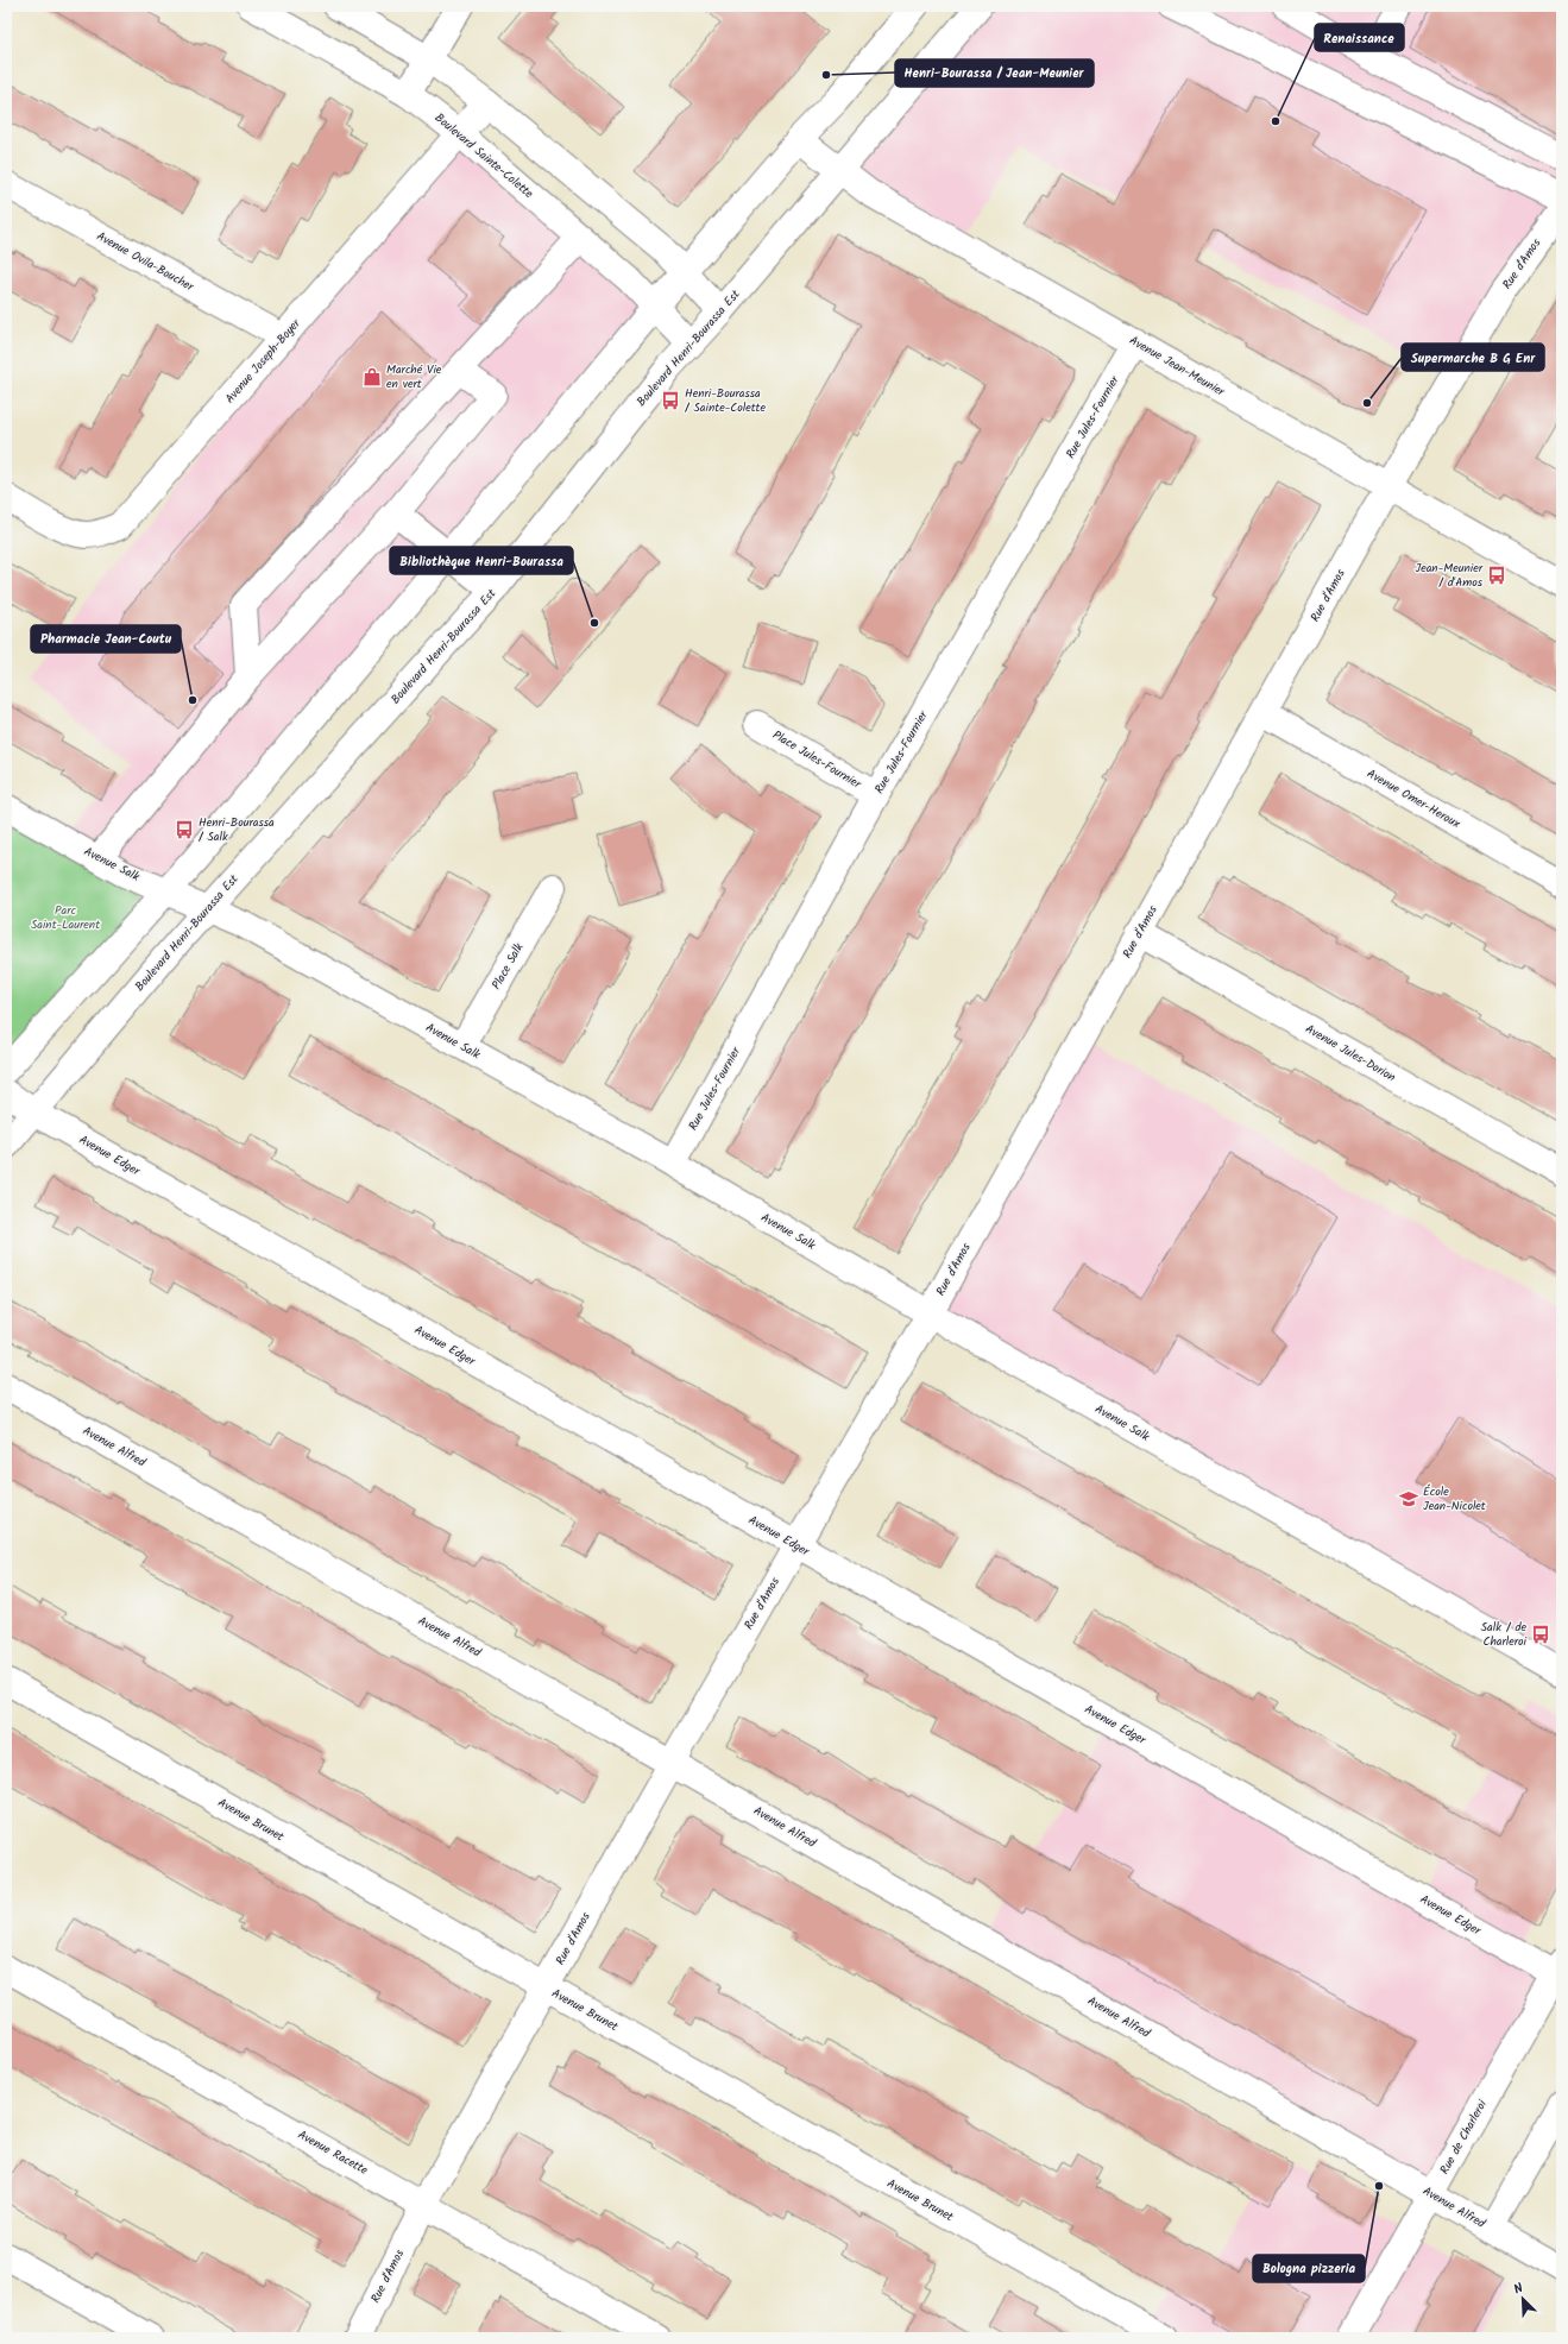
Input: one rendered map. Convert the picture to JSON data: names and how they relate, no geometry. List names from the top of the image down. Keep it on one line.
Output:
{"streets":{"street":["Boulevard Sainte-Colette","Avenue Ovila-Boucher","Rue d'Amos","Boulevard Henri-Bourassa Est","Avenue Joseph-Boyer","Avenue Jean-Meunier","Rue Jules-Fournier","Place Jules-Fournier","Avenue Omer-Heroux","Avenue Salk","Place Salk","Avenue Jules-Dorion","Avenue Edger","Avenue Alfred","Avenue Brunet","Rue de Charleroi","Avenue Racette"]},"crossings":[["Boulevard Sainte-Colette","Boulevard Henri-Bourassa Est"],["Boulevard Sainte-Colette","Avenue Joseph-Boyer"],["Avenue Ovila-Boucher","Avenue Joseph-Boyer"],["Rue d'Amos","Avenue Jean-Meunier"],["Rue d'Amos","Avenue Omer-Heroux"],["Rue d'Amos","Avenue Salk"],["Rue d'Amos","Avenue Jules-Dorion"],["Rue d'Amos","Avenue Edger"],["Rue d'Amos","Avenue Alfred"],["Rue d'Amos","Avenue Brunet"],["Rue d'Amos","Avenue Racette"],["Boulevard Henri-Bourassa Est","Avenue Jean-Meunier"],["Boulevard Henri-Bourassa Est","Avenue Salk"],["Boulevard Henri-Bourassa Est","Avenue Edger"],["Avenue Jean-Meunier","Rue Jules-Fournier"],["Rue Jules-Fournier","Place Jules-Fournier"],["Rue Jules-Fournier","Avenue Salk"],["Avenue Salk","Place Salk"],["Avenue Edger","Rue de Charleroi"],["Avenue Alfred","Rue de Charleroi"]],"parks":["Parc Saint-Laurent"],"places":{"other":["Henri-Bourassa / Jean-Meunier","Renaissance","Supermarche B G Enr","Bibliothèque Henri-Bourassa","Pharmacie Jean-Coutu","Bologna pizzeria"],"shop":["Marché Vie en vert"],"bus stop":["Henri-Bourassa / Sainte-Colette","Jean-Meunier / d'Amos","Henri-Bourassa / Salk","Salk / de Charleroi"],"school or university":["École Jean-Nicolet"]},"north":"top left"}
